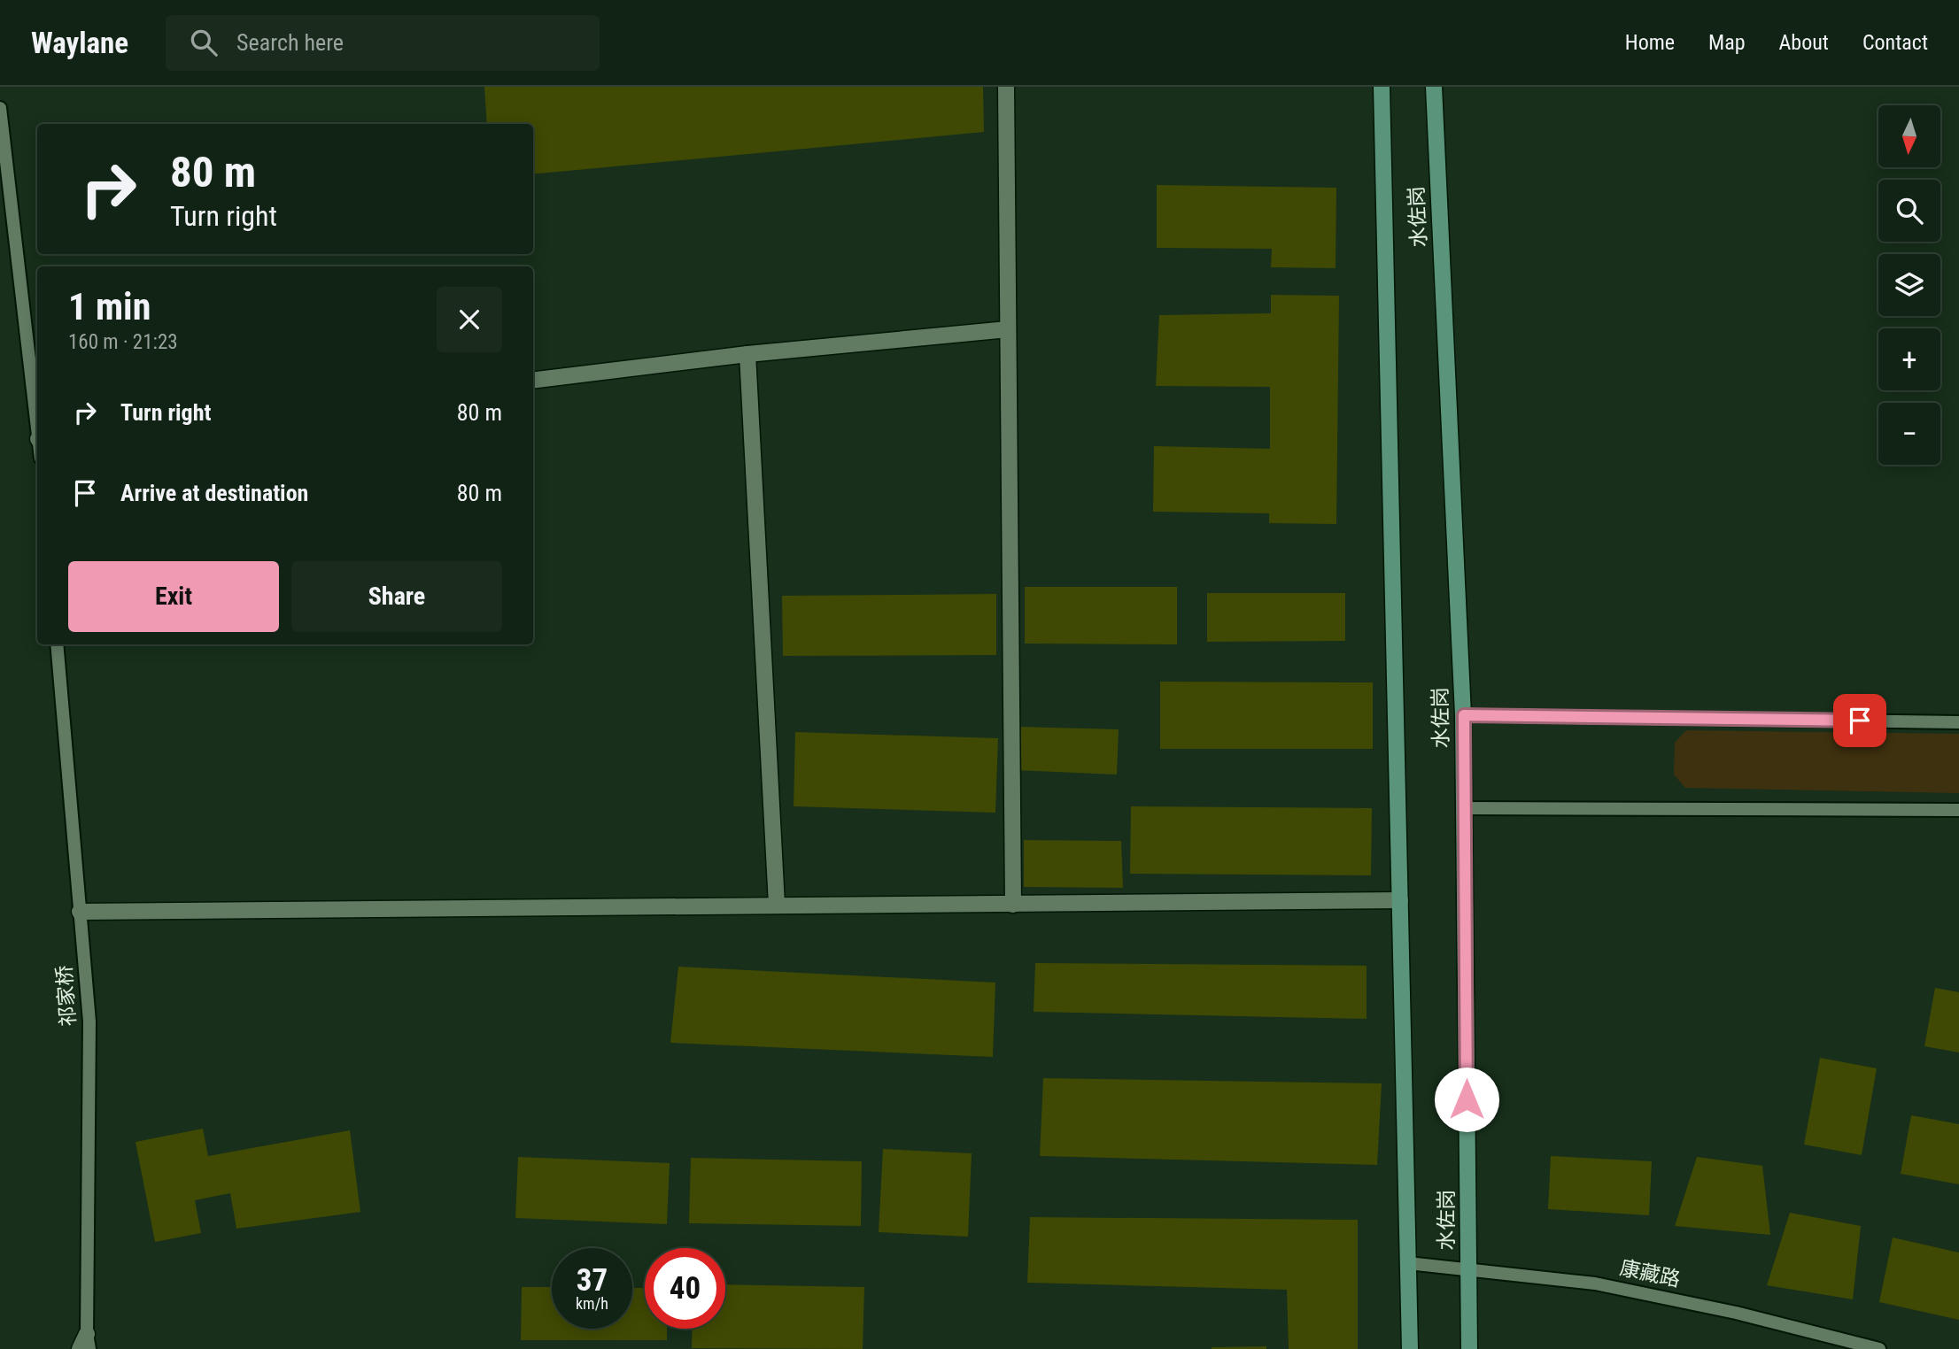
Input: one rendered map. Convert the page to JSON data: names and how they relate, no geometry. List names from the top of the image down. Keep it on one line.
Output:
{"streets":{"street":["水佐岗"],"lane":["祁家桥","康藏路"]},"crossings":[["水佐岗","康藏路"]],"north":"bottom","page":{"header":"Waylane","search":"Search here","nav":["Home","Map","About","Contact"],"map_buttons":["+","−"],"turn":["80 m","Turn right"],"heading":["1 min","160 m · 21:23"],"list":[{"name":"Turn right","value":"80 m"},{"name":"Arrive at destination","value":"80 m"}],"buttons":["Exit","Share"],"speed":"37 km/h","limit":"40"}}
